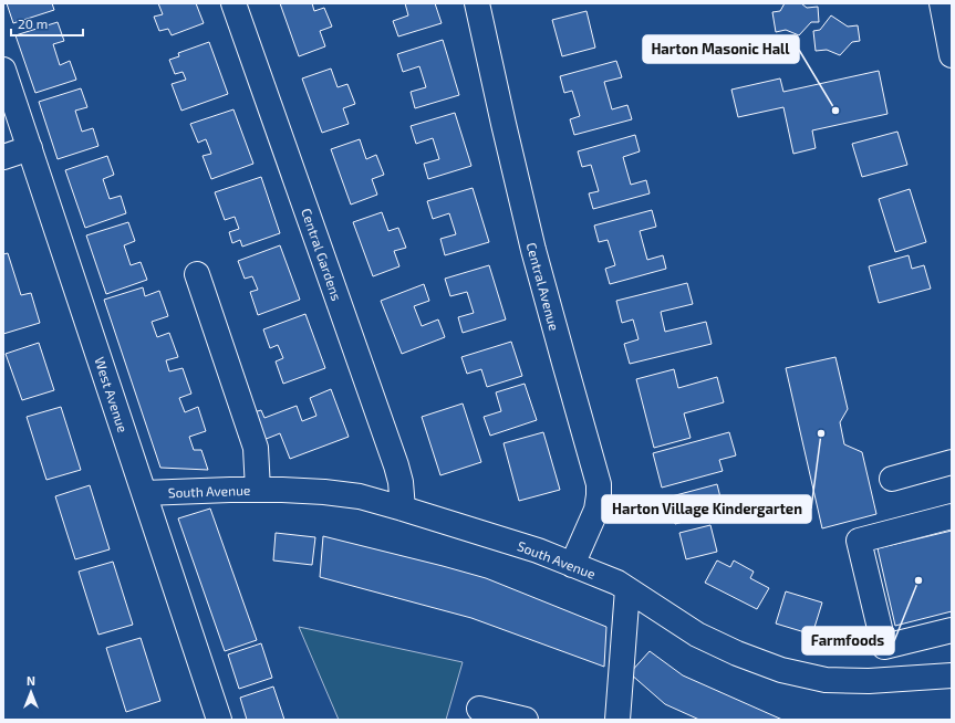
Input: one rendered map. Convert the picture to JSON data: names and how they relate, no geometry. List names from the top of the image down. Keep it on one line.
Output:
{"streets":{"street":["Central Gardens","Central Avenue","West Avenue","South Avenue"]},"crossings":[["Central Gardens","South Avenue"],["Central Avenue","South Avenue"],["West Avenue","South Avenue"]],"places":["Harton Masonic Hall","Harton Village Kindergarten","Farmfoods"],"scale_bar":"20 m","north":"top"}
